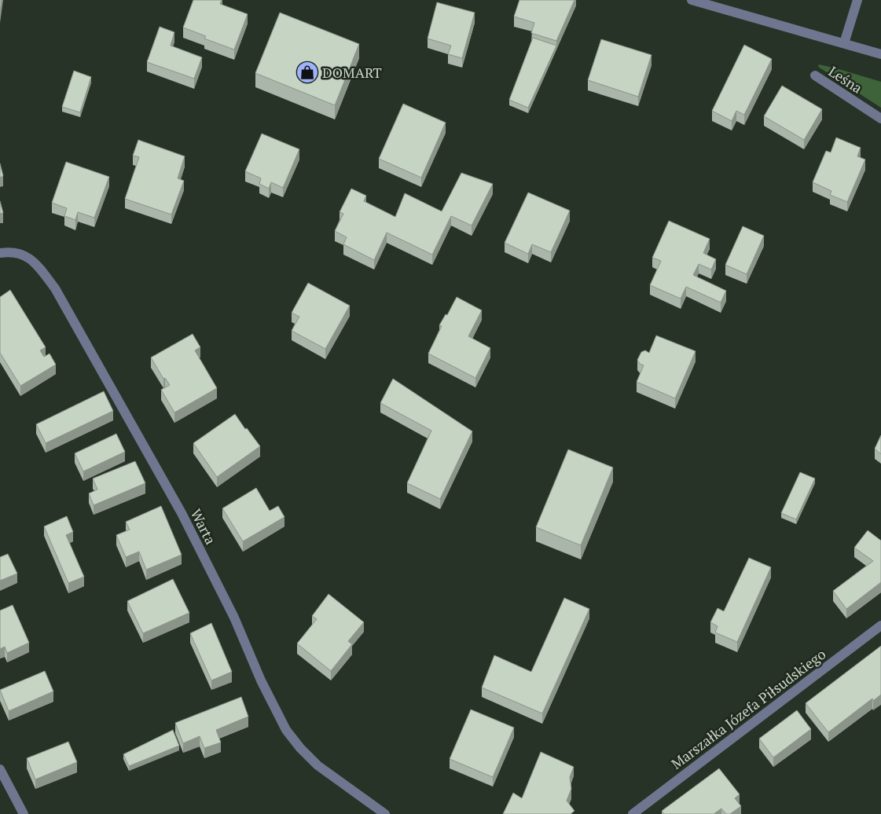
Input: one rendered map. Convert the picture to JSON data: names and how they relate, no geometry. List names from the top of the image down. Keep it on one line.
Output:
{"streets":{"street":["Leśna","Warta","Marszałka Józefa Piłsudskiego"]},"places":{"shop":["DOMART"]}}
